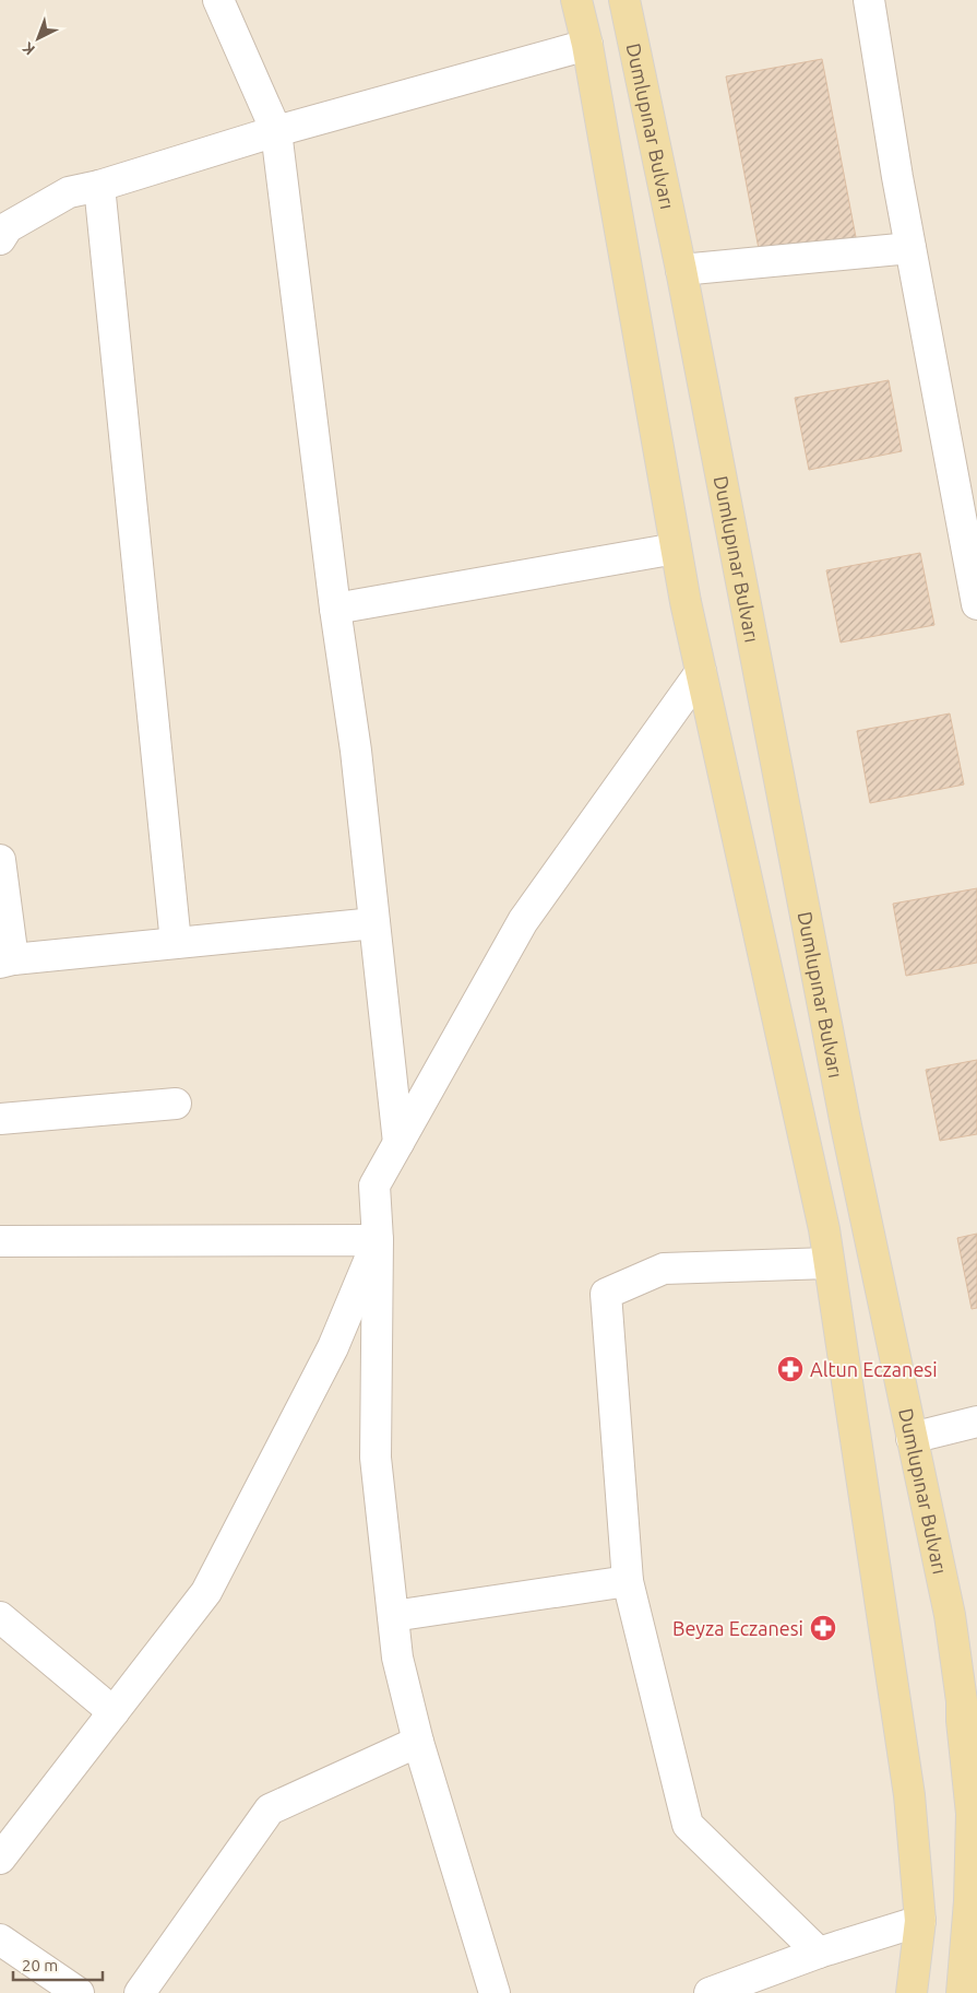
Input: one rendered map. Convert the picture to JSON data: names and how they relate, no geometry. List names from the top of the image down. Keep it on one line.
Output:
{"streets":{"main road":["Dumlupınar Bulvarı"]},"places":{"pharmacy":["Altun Eczanesi","Beyza Eczanesi"]},"scale_bar":"20 m","north":"bottom left"}
